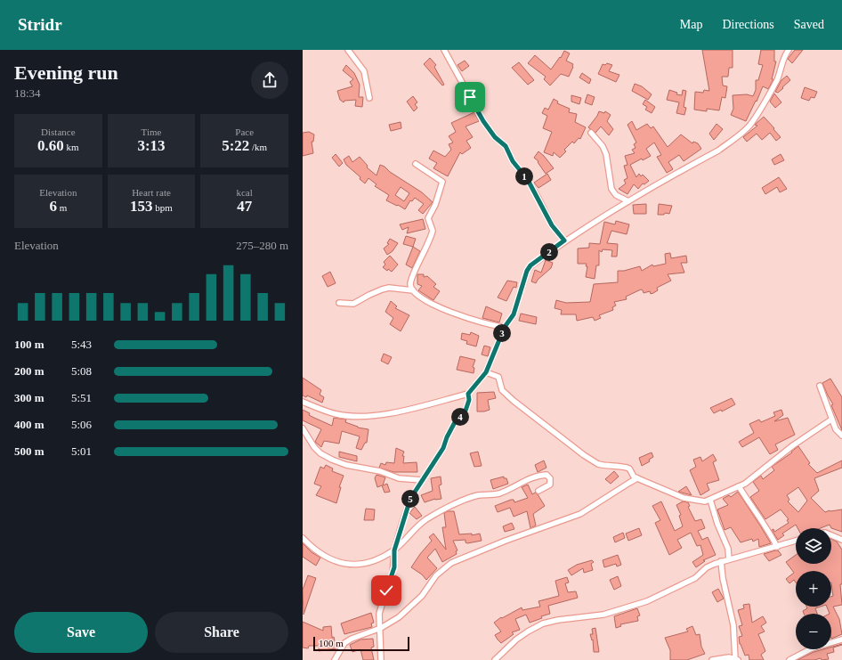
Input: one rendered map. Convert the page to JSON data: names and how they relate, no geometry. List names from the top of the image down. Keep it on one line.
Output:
{"scale_bar":"100 m","page":{"header":"Stridr","nav":["Map","Directions","Saved"],"heading":["Evening run","18:34"],"stats":[["Distance","0.60 km"],["Time","3:13"],["Pace","5:22 /km"],["Elevation","6 m"],["Heart rate","153 bpm"],["kcal","47"]],"pins":["1","2","3","4","5"],"chart":["Elevation","275–280 m"],"list":[{"name":"100 m","note":"5:43"},{"name":"200 m","note":"5:08"},{"name":"300 m","note":"5:51"},{"name":"400 m","note":"5:06"},{"name":"500 m","note":"5:01"}],"map_buttons":["+","−"],"buttons":["Save","Share"],"scale":"100 m"}}
